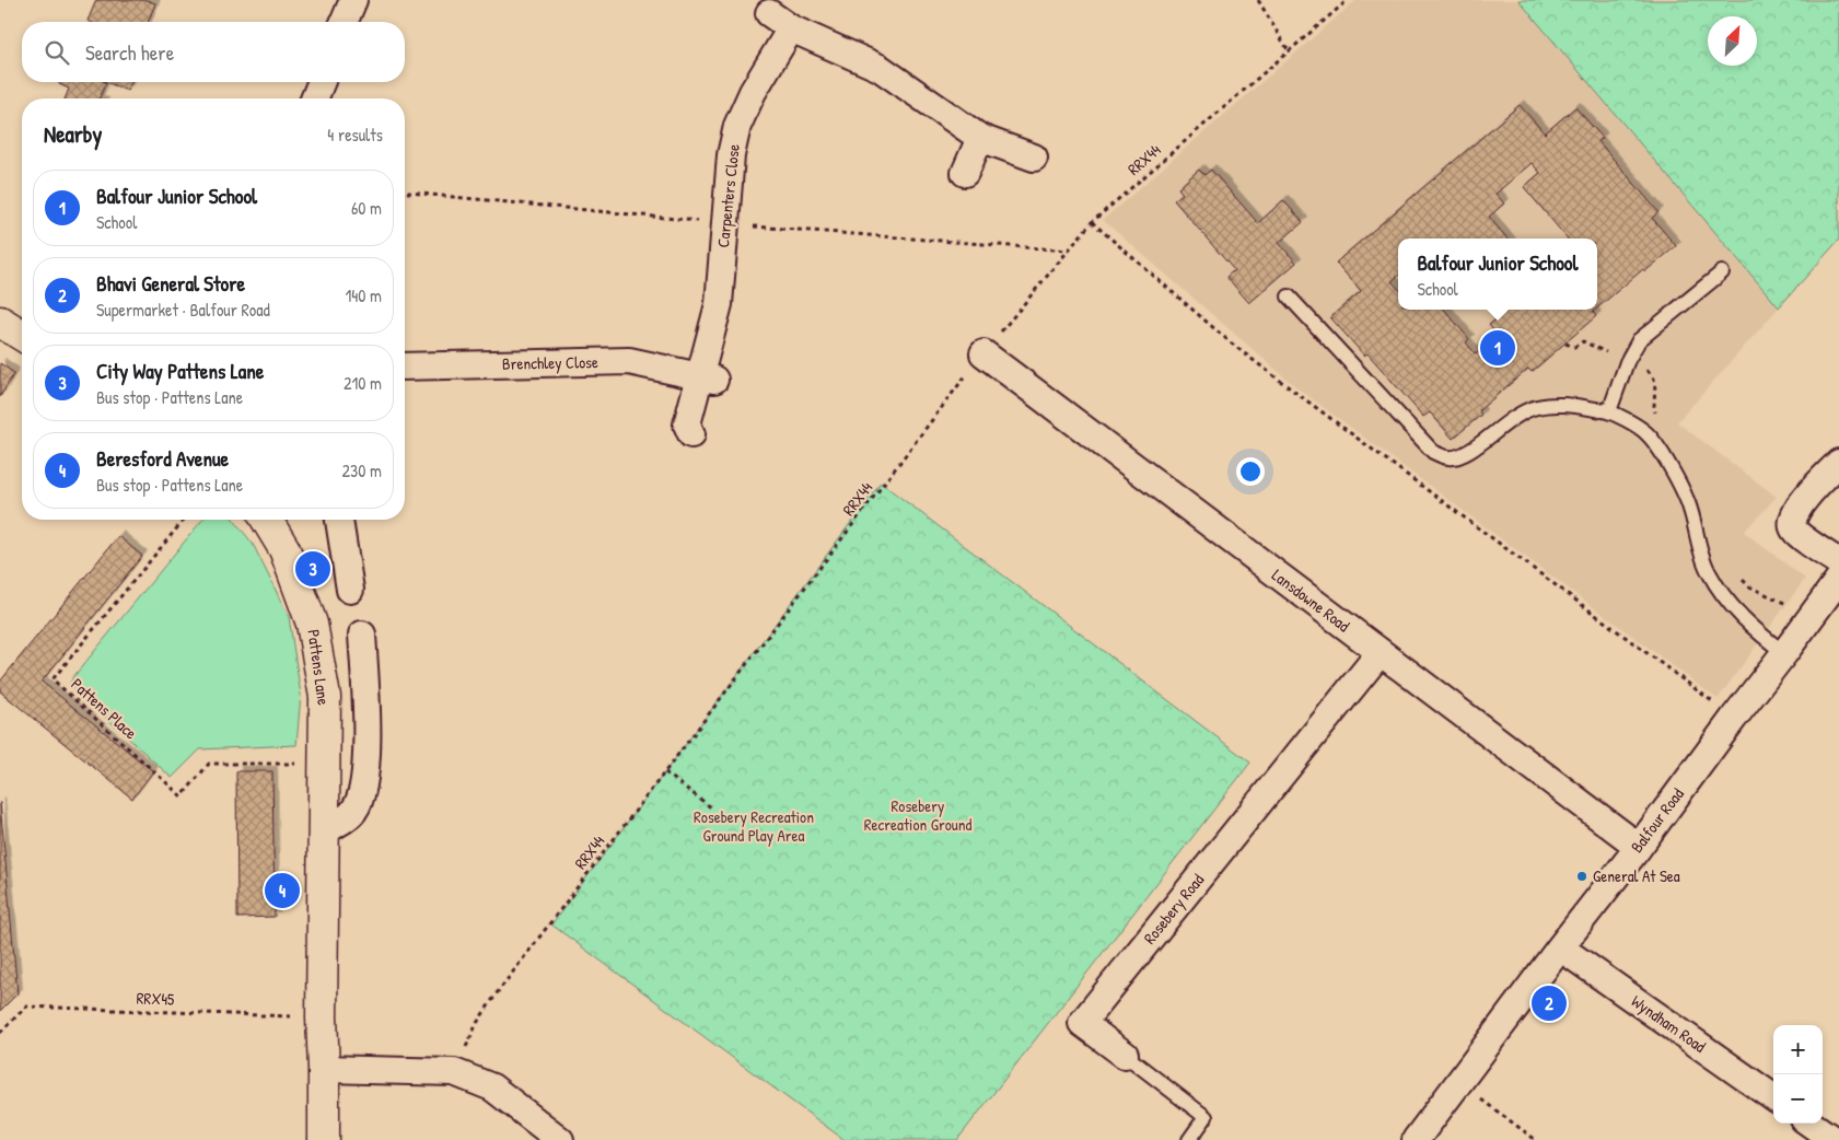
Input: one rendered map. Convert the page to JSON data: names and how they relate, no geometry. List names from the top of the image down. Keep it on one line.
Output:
{"streets":{"street":["Carpenters Close","Brenchley Close","Lansdowne Road","Pattens Lane","Balfour Road","Rosebery Road","Wyndham Road"],"path":["RRX44","Pattens Place","RRX45"]},"crossings":[["RRX44","Lansdowne Road"],["Carpenters Close","Brenchley Close"],["Lansdowne Road","Balfour Road"],["Lansdowne Road","Rosebery Road"],["Pattens Lane","Pattens Place"],["Pattens Lane","RRX45"],["Balfour Road","Wyndham Road"]],"parks":["Rosebery Recreation Ground","Rosebery Recreation Ground Play Area"],"places":["General At Sea"],"north":"top right","page":{"search":"Search here","heading":["Nearby","4 results"],"list":[{"mark":"1","name":"Balfour Junior School","note":"School","value":"60 m"},{"mark":"2","name":"Bhavi General Store","note":"Supermarket · Balfour Road","value":"140 m"},{"mark":"3","name":"City Way Pattens Lane","note":"Bus stop · Pattens Lane","value":"210 m"},{"mark":"4","name":"Beresford Avenue","note":"Bus stop · Pattens Lane","value":"230 m"}],"popup":["Balfour Junior School","School"],"pins":["1","3","4","2"],"map_buttons":["+","−"]}}
